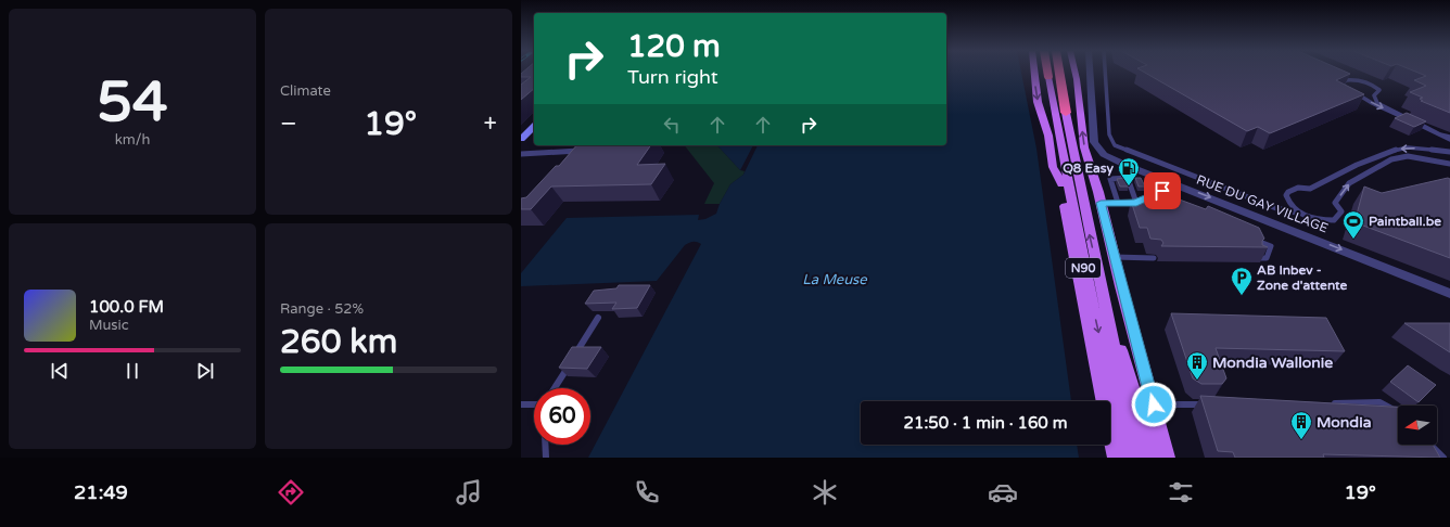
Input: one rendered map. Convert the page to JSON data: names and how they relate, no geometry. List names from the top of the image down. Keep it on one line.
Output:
{"streets":{"main road":["N90"],"street":["RUE DU GAY VILLAGE"]},"one_way":["RUE DU GAY VILLAGE"],"water":["La Meuse"],"places":{"fuel station":["Q8 Easy"],"sports":["Paintball.be"],"parking":["AB Inbev - Zone d'attente"],"building":["Mondia Wallonie","Mondia"]},"north":"left","page":{"tile":[["54","km/h"],"Climate",["Range · 52%","260 km"]],"turn":["120 m","Turn right"],"heat":["−","19°","+"],"song":["100.0 FM","Music"],"limit":"60","trip":"21:50 · 1 min · 160 m","tabs":["21:49","19°"]}}
